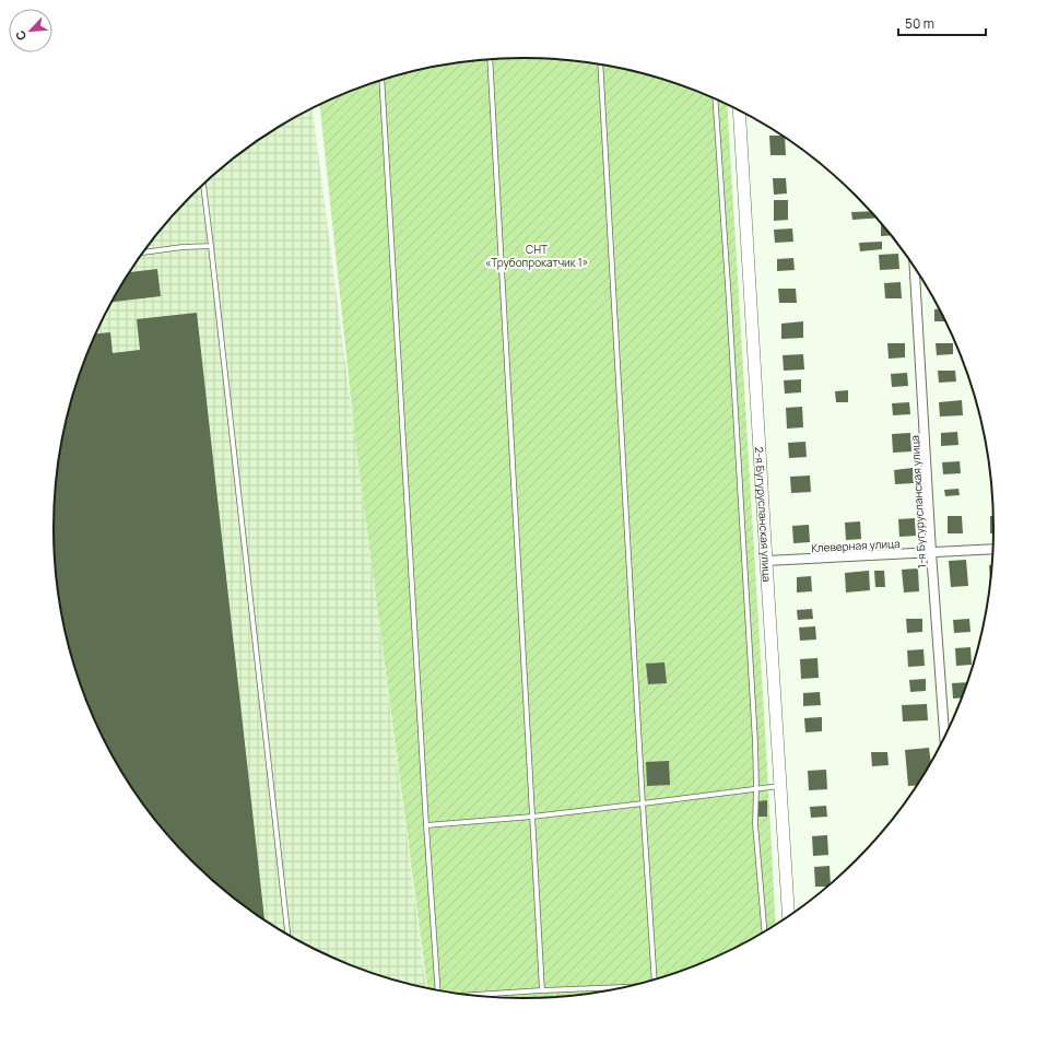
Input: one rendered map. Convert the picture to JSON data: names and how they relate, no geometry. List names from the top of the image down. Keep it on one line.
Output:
{"streets":{"street":["1-я Бугурусланская улица","2-я Бугурусланская улица","Клеверная улица"]},"crossings":[["1-я Бугурусланская улица","Клеверная улица"],["2-я Бугурусланская улица","Клеверная улица"]],"parks":["СНТ «Трубопрокатчик 1»"],"scale_bar":"50 m","north":"bottom left"}
